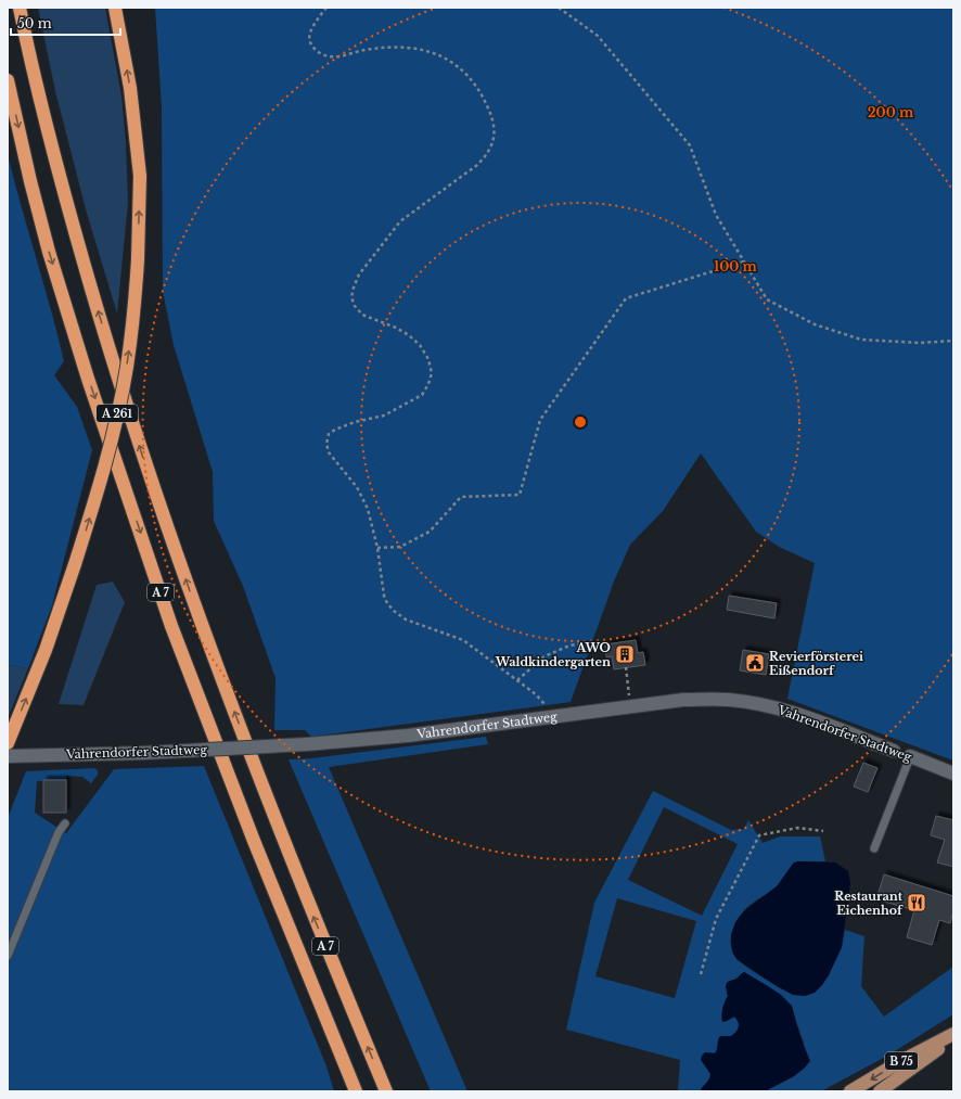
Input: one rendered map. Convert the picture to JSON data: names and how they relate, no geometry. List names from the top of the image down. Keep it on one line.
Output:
{"streets":{"highway":["A 261","A 7"],"main road":["B 75"],"street":["Vahrendorfer Stadtweg"]},"places":{"building":["AWO Waldkindergarten"],"public building":["Revierförsterei Eißendorf"],"restaurant":["Restaurant Eichenhof"]},"scale_bar":"50 m","rings":["200 m","100 m"]}
